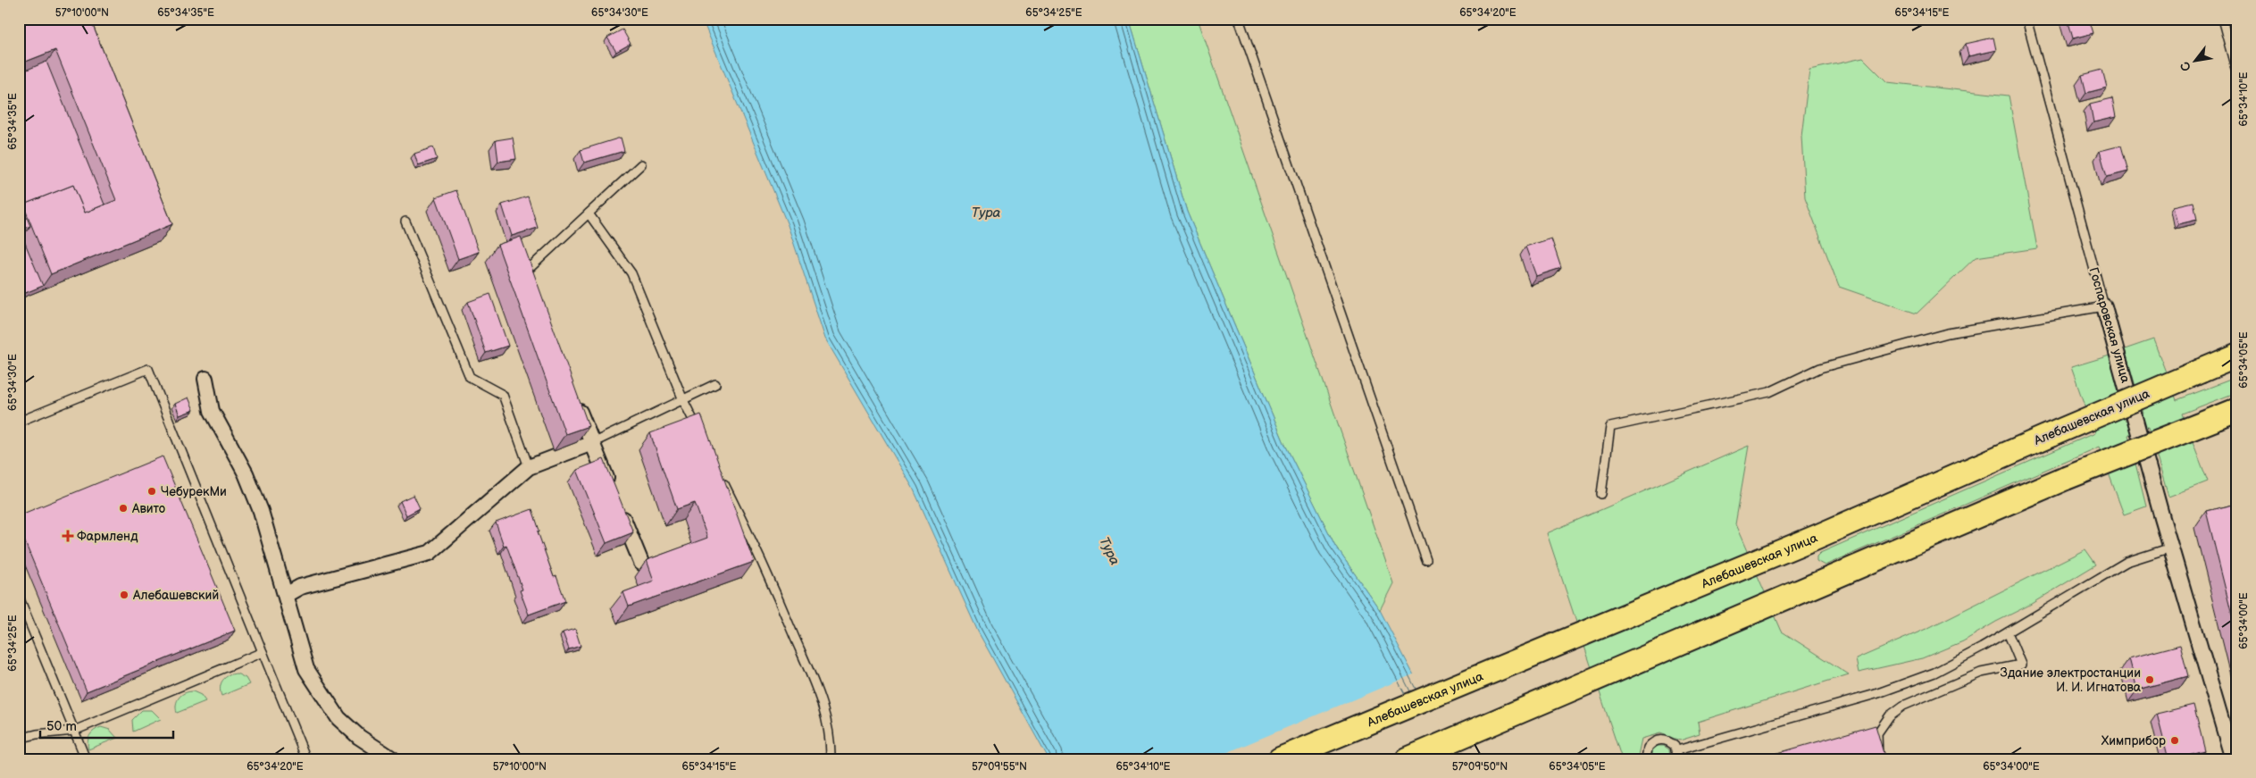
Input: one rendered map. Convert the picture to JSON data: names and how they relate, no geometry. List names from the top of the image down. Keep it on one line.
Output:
{"streets":{"main road":["Алебашевская улица"],"street":["Госпаровская улица"]},"water":["Тура"],"places":{"other":["ЧебурекМи","Авито","Алебашевский","Здание электростанции И. И. Игнатова","Химприбор"],"health":["Фармленд"]},"scale_bar":"50 m","north":"bottom left","coordinates":["57°10'00\"N","65°34'35\"E","65°34'30\"E","65°34'25\"E","65°34'20\"E","65°34'15\"E","65°34'10\"E","65°34'05\"E","65°34'00\"E","57°09'55\"N","57°09'50\"N"]}
